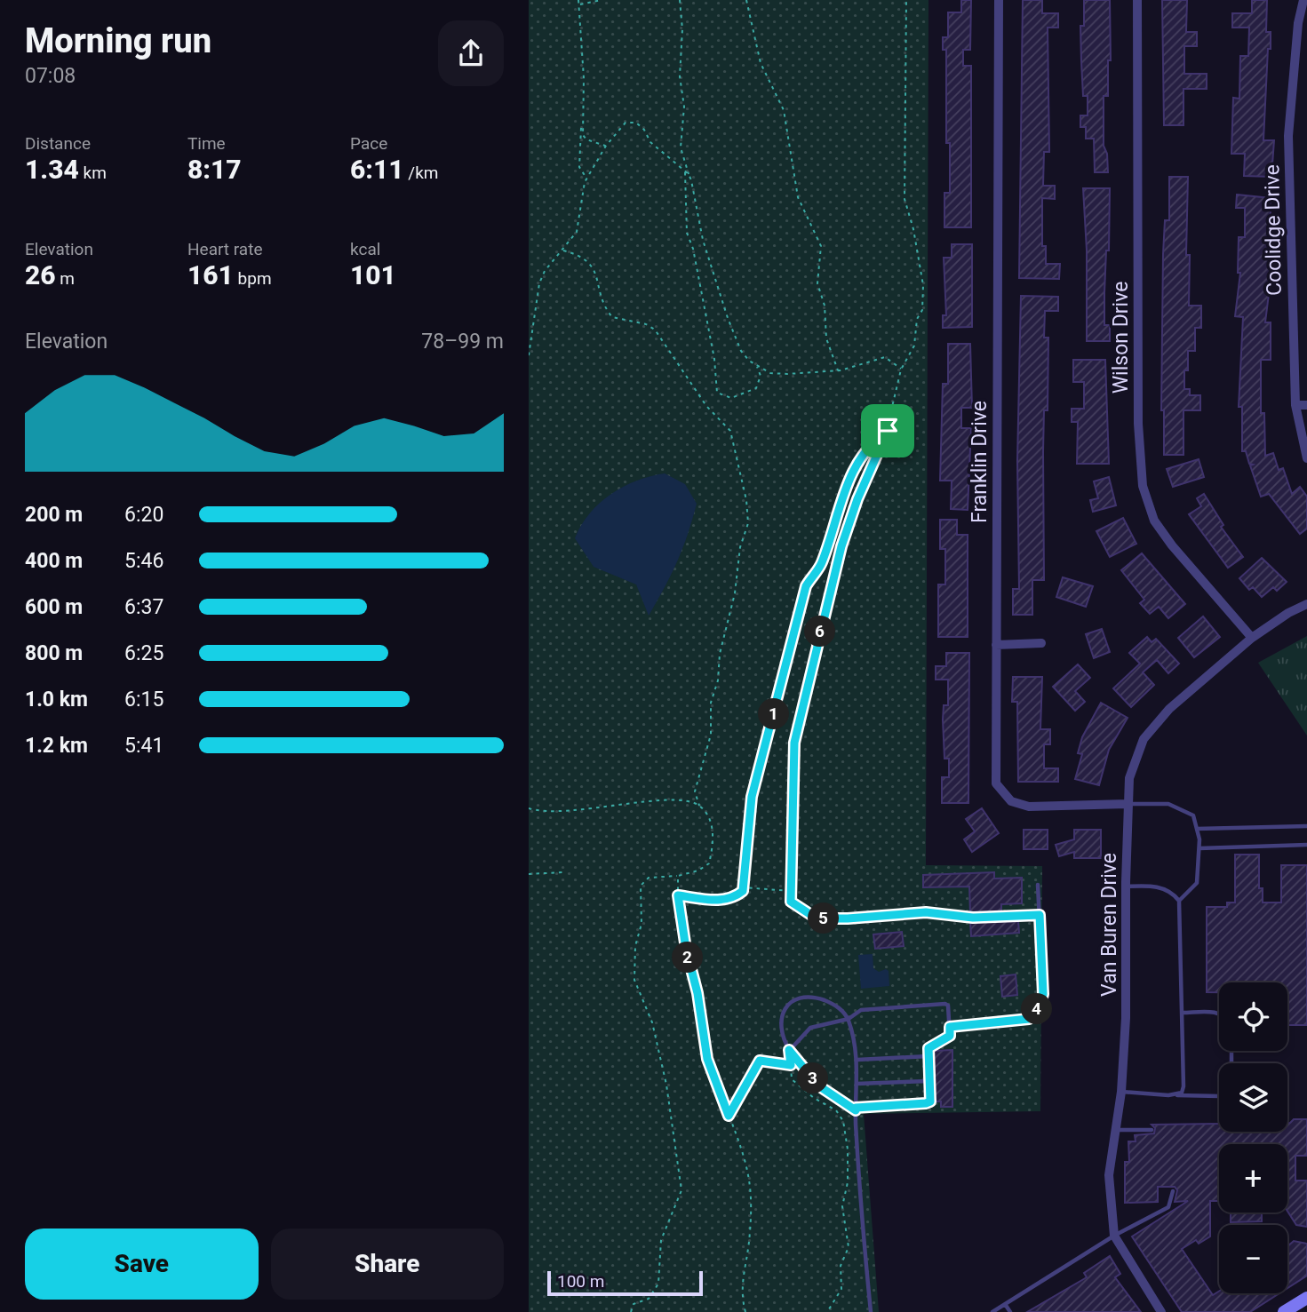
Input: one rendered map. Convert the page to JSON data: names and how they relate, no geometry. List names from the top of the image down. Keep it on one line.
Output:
{"streets":{"street":["Coolidge Drive","Wilson Drive","Franklin Drive","Van Buren Drive"]},"crossings":[["Wilson Drive","Van Buren Drive"],["Franklin Drive","Van Buren Drive"]],"scale_bar":"100 m","page":{"heading":["Morning run","07:08"],"stats":[["Distance","1.34 km"],["Time","8:17"],["Pace","6:11 /km"],["Elevation","26 m"],["Heart rate","161 bpm"],["kcal","101"]],"chart":["Elevation","78–99 m"],"list":[{"name":"200 m","note":"6:20"},{"name":"400 m","note":"5:46"},{"name":"600 m","note":"6:37"},{"name":"800 m","note":"6:25"},{"name":"1.0 km","note":"6:15"},{"name":"1.2 km","note":"5:41"}],"pins":["6","1","5","2","4","3"],"map_buttons":["+","−"],"buttons":["Save","Share"],"scale":"100 m"}}
